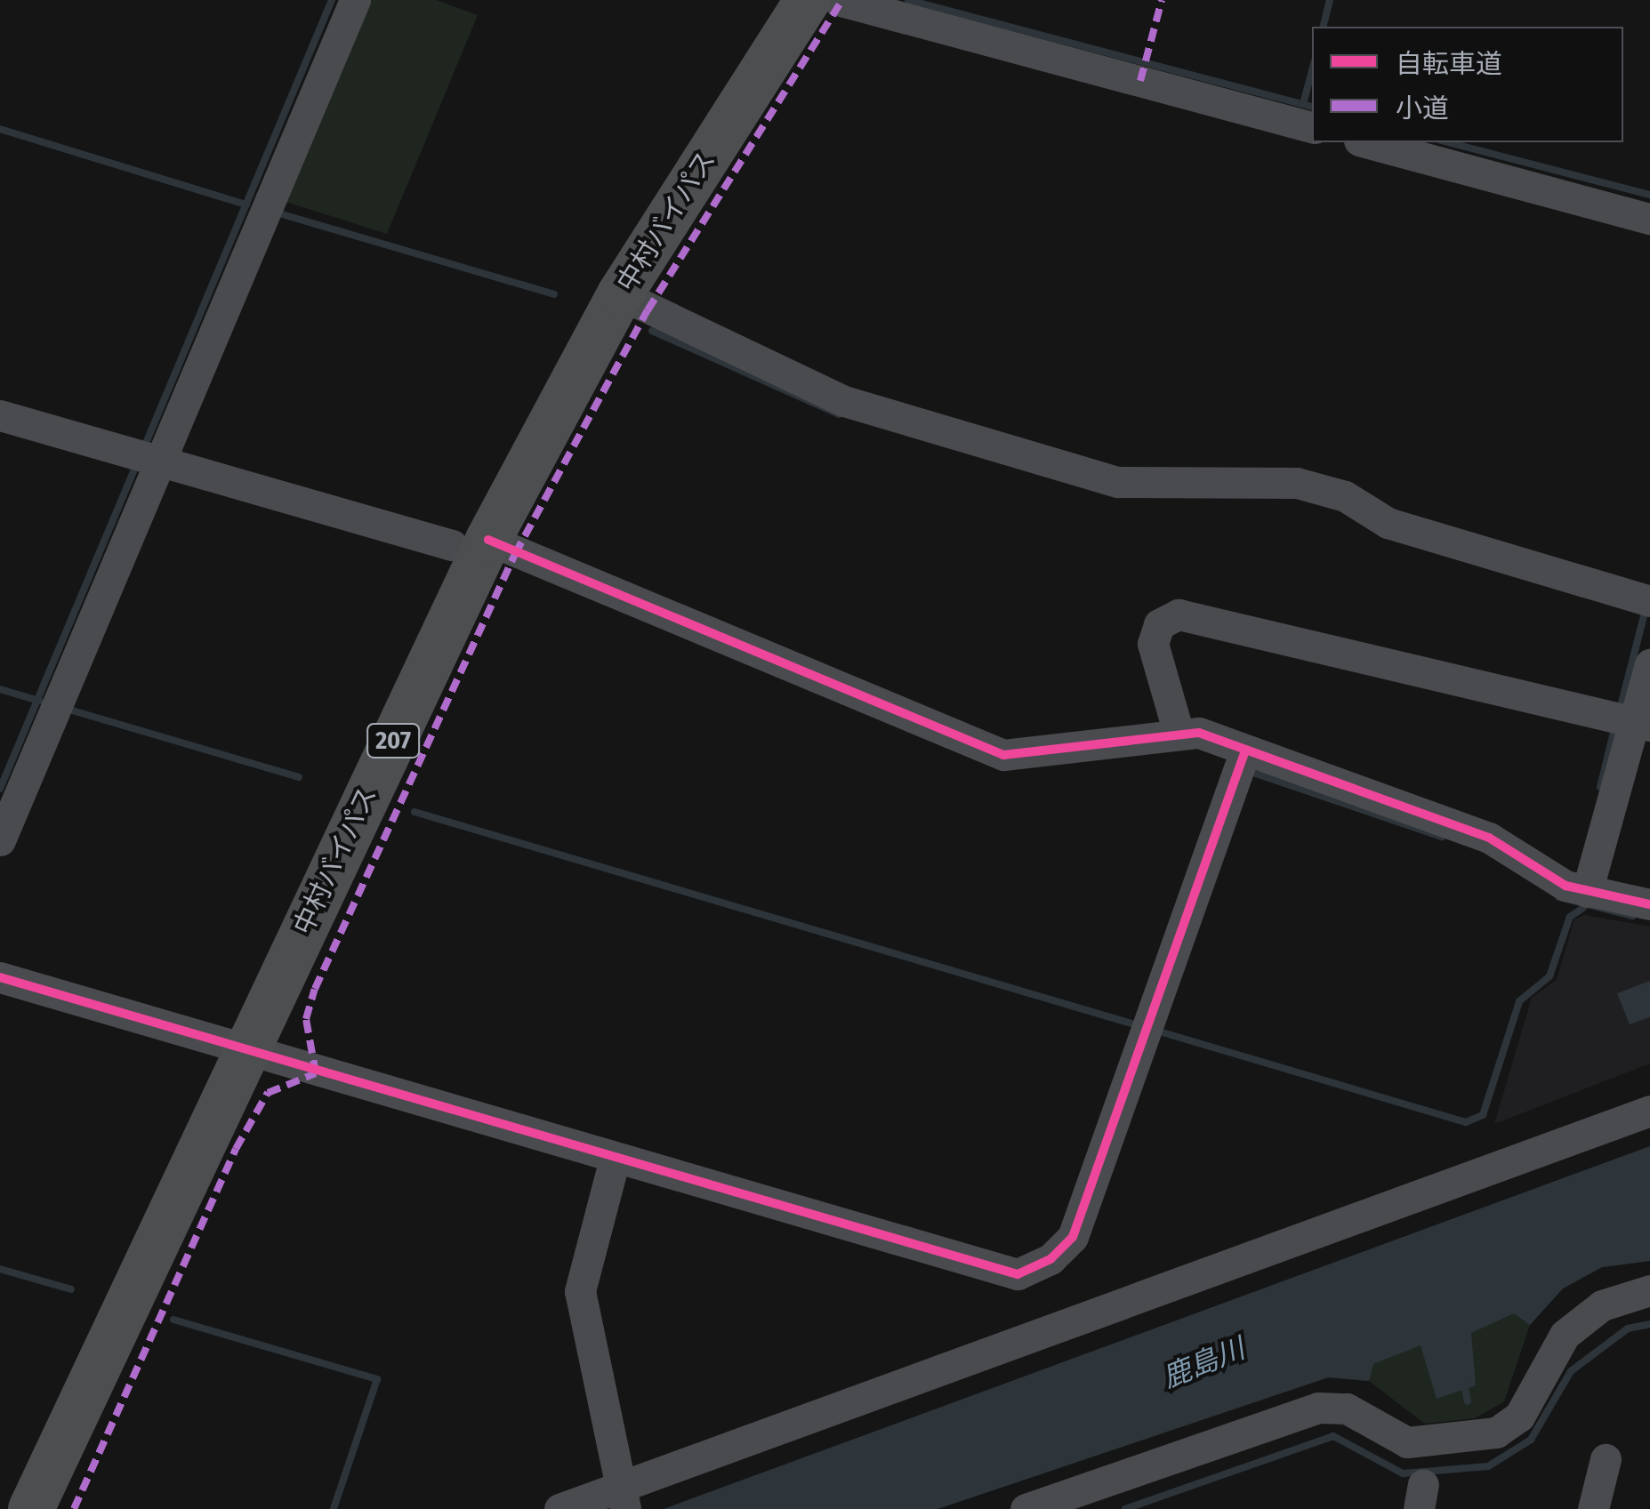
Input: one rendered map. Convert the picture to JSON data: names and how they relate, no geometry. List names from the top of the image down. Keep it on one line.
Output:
{"streets":{"highway":["中村バイパス","207"]},"water":["鹿島川"],"legend":["自転車道","小道"]}
